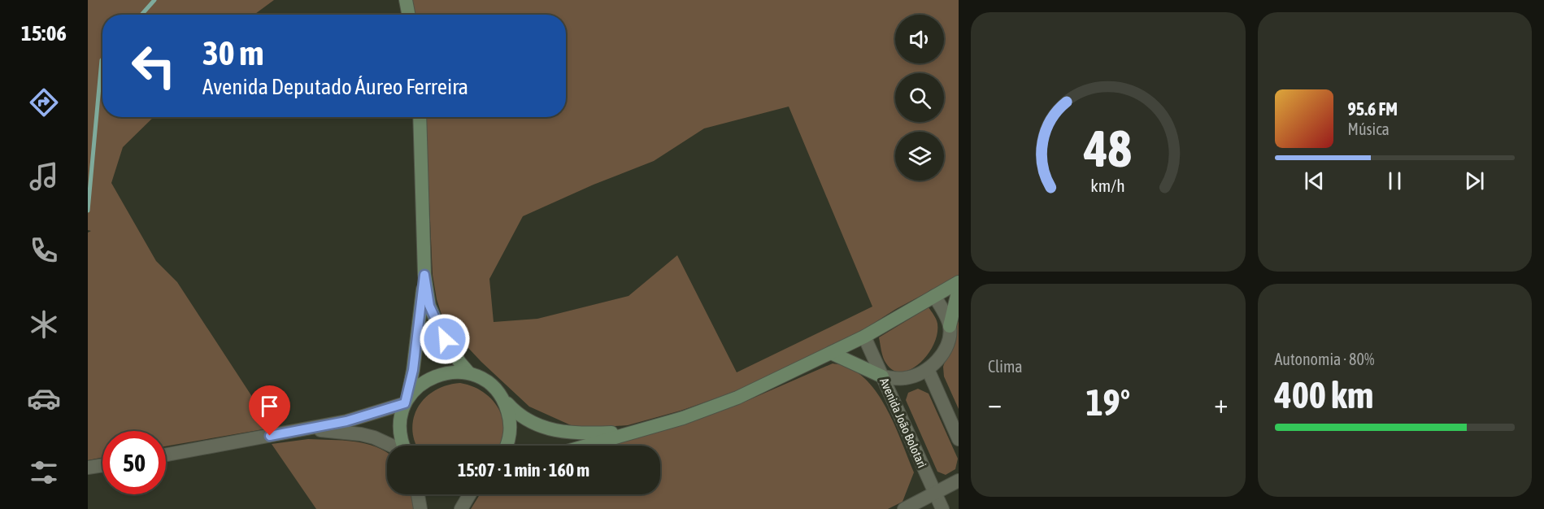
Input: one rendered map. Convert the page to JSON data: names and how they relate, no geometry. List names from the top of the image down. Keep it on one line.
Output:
{"streets":{"street":["Avenida João Bolotari"]},"page":{"tabs":"15:06","turn":["30 m","Avenida Deputado Áureo Ferreira"],"song":["95.6 FM","Música"],"tile":["Clima",["Autonomia · 80%","400 km"]],"heat":["−","19°","+"],"limit":"50","trip":"15:07 · 1 min · 160 m","gauge":["48","km/h"]}}
